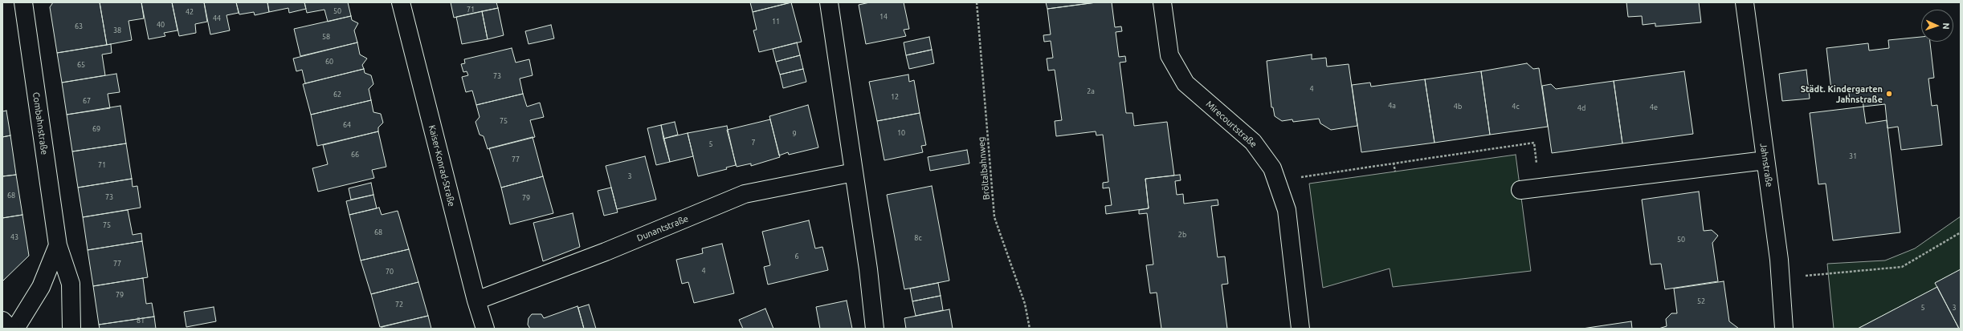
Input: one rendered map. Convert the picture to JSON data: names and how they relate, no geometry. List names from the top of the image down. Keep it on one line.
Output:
{"streets":{"street":["Combahnstraße","Mirecourtstraße","Jahnstraße","Kaiser-Konrad-Straße","Dunantstraße"],"path":["Bröltalbahnweg"]},"crossings":[["Kaiser-Konrad-Straße","Dunantstraße"]],"places":["Städt. Kindergarten Jahnstraße"],"house_numbers":["71","50","42","14","44","11","40","63","38","58","60","65","73","4","2a","62","12","67","4a","4b","4c","4e","4d","75","64","69","10","9","7","5","66","31","77","71","3","68","73","79","75","68","2b","43","8c","50","6","77","4","70","79","52","72","5","3","81"],"north":"right"}
